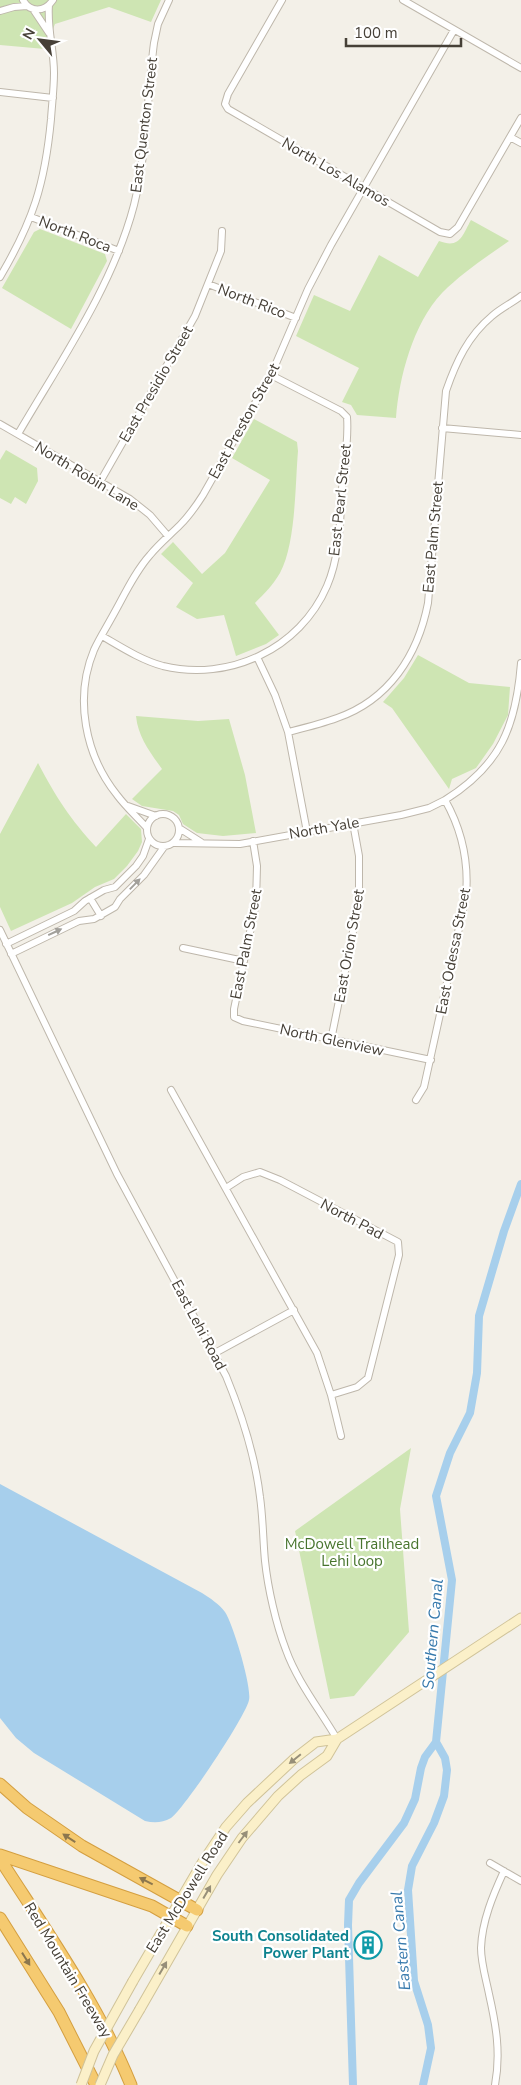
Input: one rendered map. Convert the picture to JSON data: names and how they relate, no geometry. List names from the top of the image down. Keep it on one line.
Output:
{"streets":{"highway":["Red Mountain Freeway"],"main road":["East McDowell Road"],"street":["East Quenton Street","North Los Alamos","North Roca","North Rico","East Presidio Street","East Preston Street","North Robin Lane","East Pearl Street","East Palm Street","North Yale","East Orion Street","East Odessa Street","North Glenview","North Pad","East Lehi Road"]},"crossings":[["East Quenton Street","North Roca"],["East Quenton Street","North Robin Lane"],["North Los Alamos","East Preston Street"],["North Rico","East Presidio Street"],["North Rico","East Preston Street"],["East Presidio Street","North Robin Lane"],["East Preston Street","North Robin Lane"],["East Preston Street","East Pearl Street"],["East Preston Street","North Yale"],["East Palm Street","North Yale"],["East Palm Street","North Glenview"],["North Yale","East Orion Street"],["North Yale","East Odessa Street"],["East Orion Street","North Glenview"],["East Odessa Street","North Glenview"],["East Lehi Road","East McDowell Road"]],"water":["Southern Canal","Eastern Canal"],"parks":["McDowell Trailhead Lehi loop"],"places":{"building":["South Consolidated Power Plant"]},"scale_bar":"100 m","north":"top left"}
